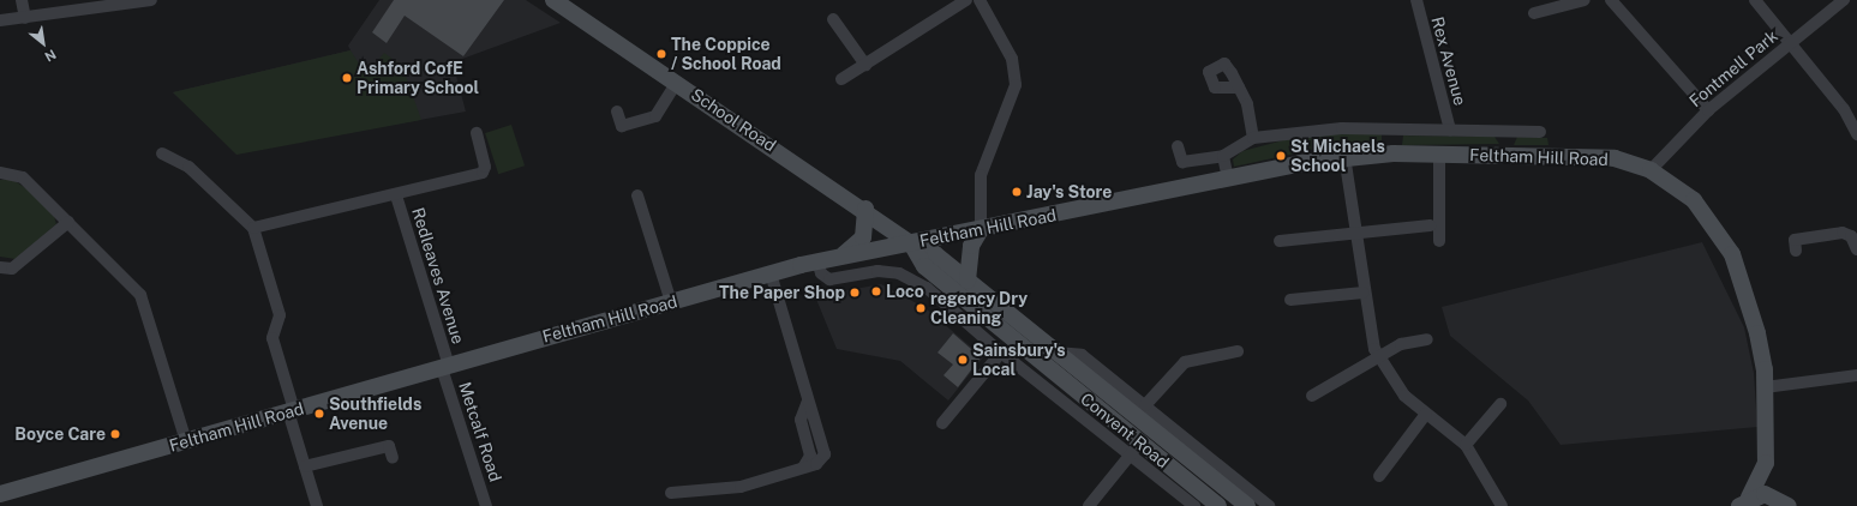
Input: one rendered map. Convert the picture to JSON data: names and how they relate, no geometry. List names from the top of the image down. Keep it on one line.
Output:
{"streets":{"street":["Rex Avenue","Fontmell Park","School Road","Feltham Hill Road","Redleaves Avenue","Convent Road","Metcalf Road"]},"crossings":[["Rex Avenue","Feltham Hill Road"],["Fontmell Park","Feltham Hill Road"],["School Road","Feltham Hill Road"],["School Road","Convent Road"],["Feltham Hill Road","Redleaves Avenue"],["Feltham Hill Road","Convent Road"],["Feltham Hill Road","Metcalf Road"],["Redleaves Avenue","Metcalf Road"]],"places":["The Coppice / School Road","Ashford CofE Primary School","St Michaels School","Jay's Store","Loco","The Paper Shop","regency Dry Cleaning","Sainsbury's Local","Southfields Avenue","Boyce Care"],"north":"bottom right"}
